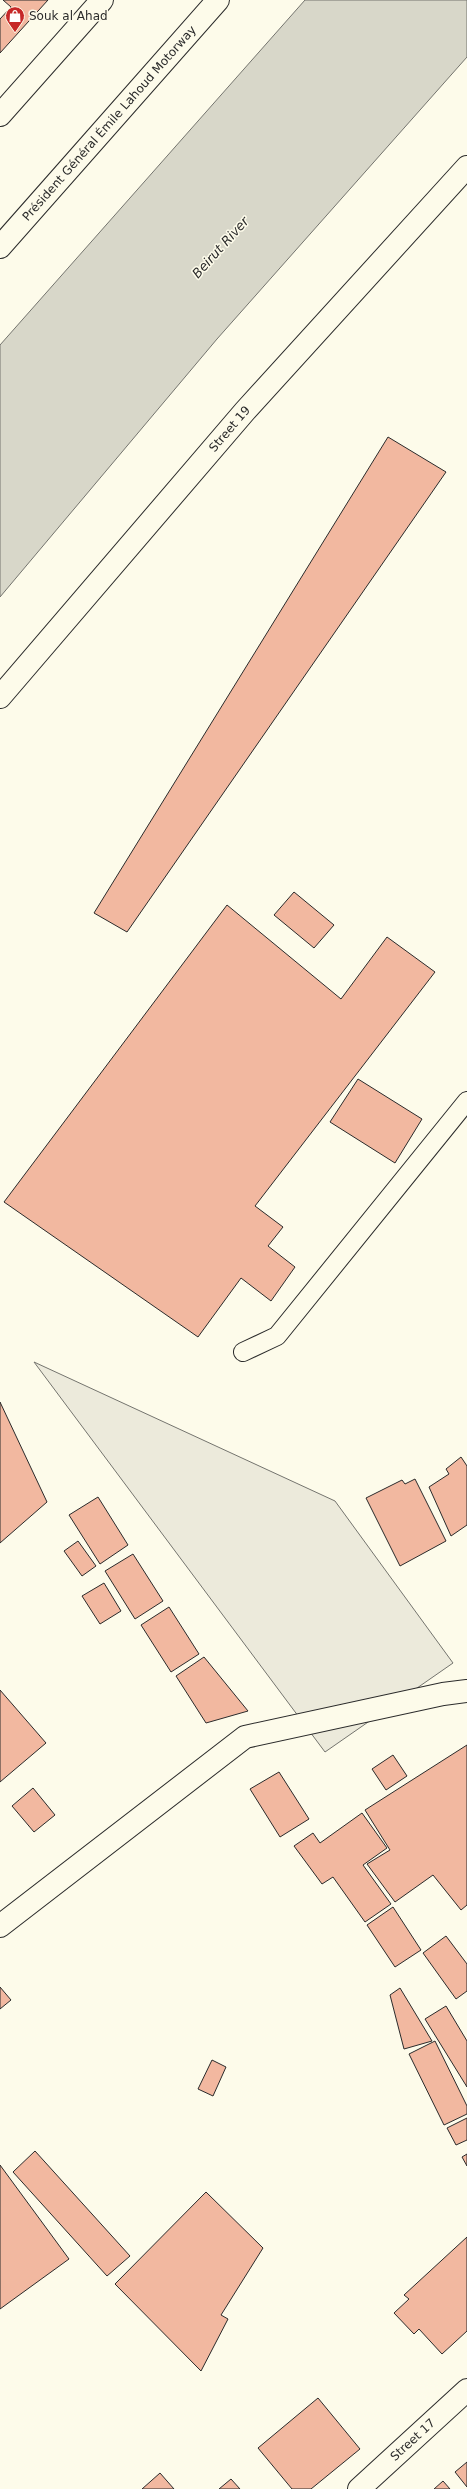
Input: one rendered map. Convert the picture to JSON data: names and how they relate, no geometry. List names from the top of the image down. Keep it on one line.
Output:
{"streets":{"main road":["Président Général Émile Lahoud Motorway","Street 19","Street 17"]},"water":["Beirut River"],"places":{"shop":["Souk al Ahad"]}}
